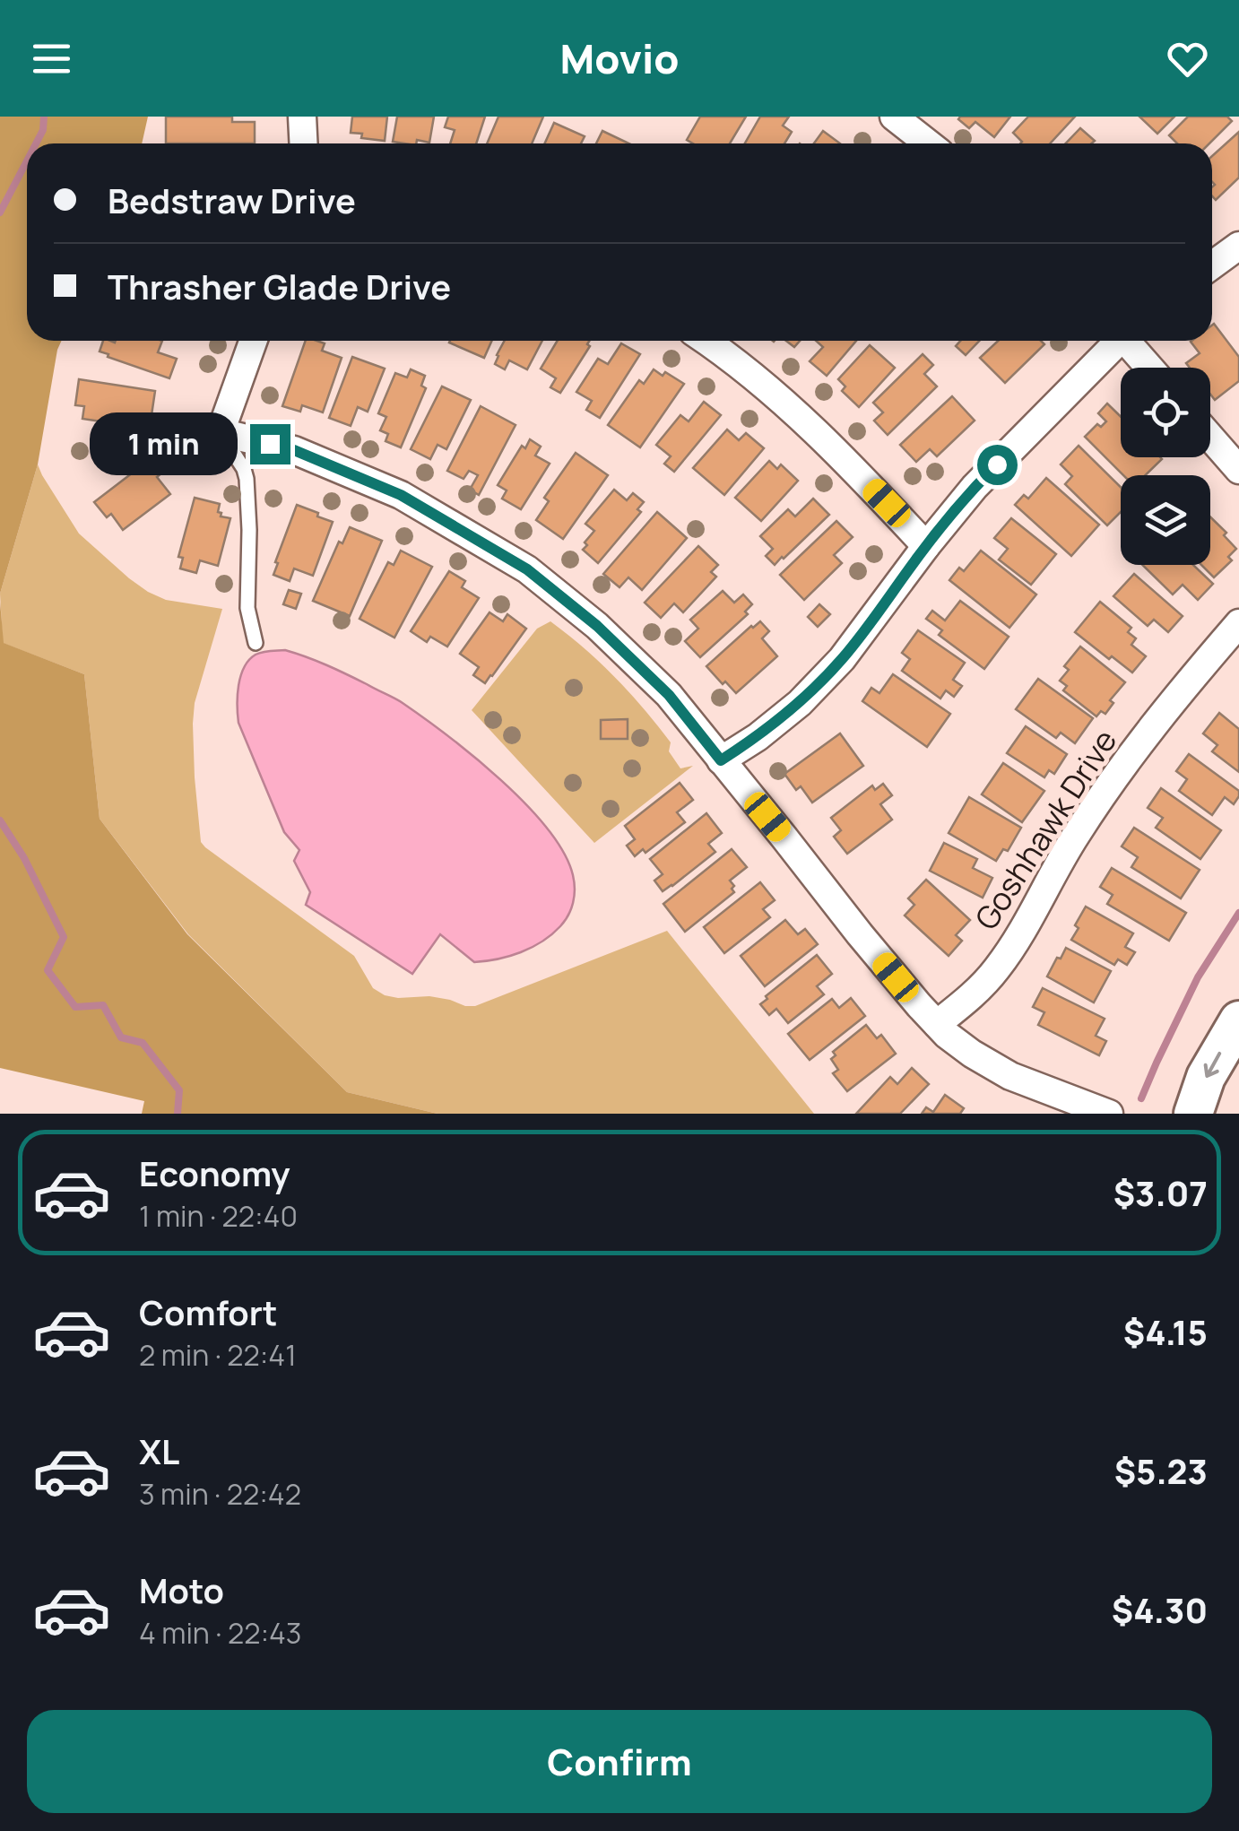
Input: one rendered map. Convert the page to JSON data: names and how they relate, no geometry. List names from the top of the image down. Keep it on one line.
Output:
{"streets":{"street":["Goshhawk Drive"]},"page":{"header":"Movio","banner":["Bedstraw Drive","Thrasher Glade Drive"],"bubble":"1 min","list":[{"name":"Economy","note":"1 min · 22:40","value":"$3.07"},{"name":"Comfort","note":"2 min · 22:41","value":"$4.15"},{"name":"XL","note":"3 min · 22:42","value":"$5.23"},{"name":"Moto","note":"4 min · 22:43","value":"$4.30"}],"buttons":"Confirm"}}
